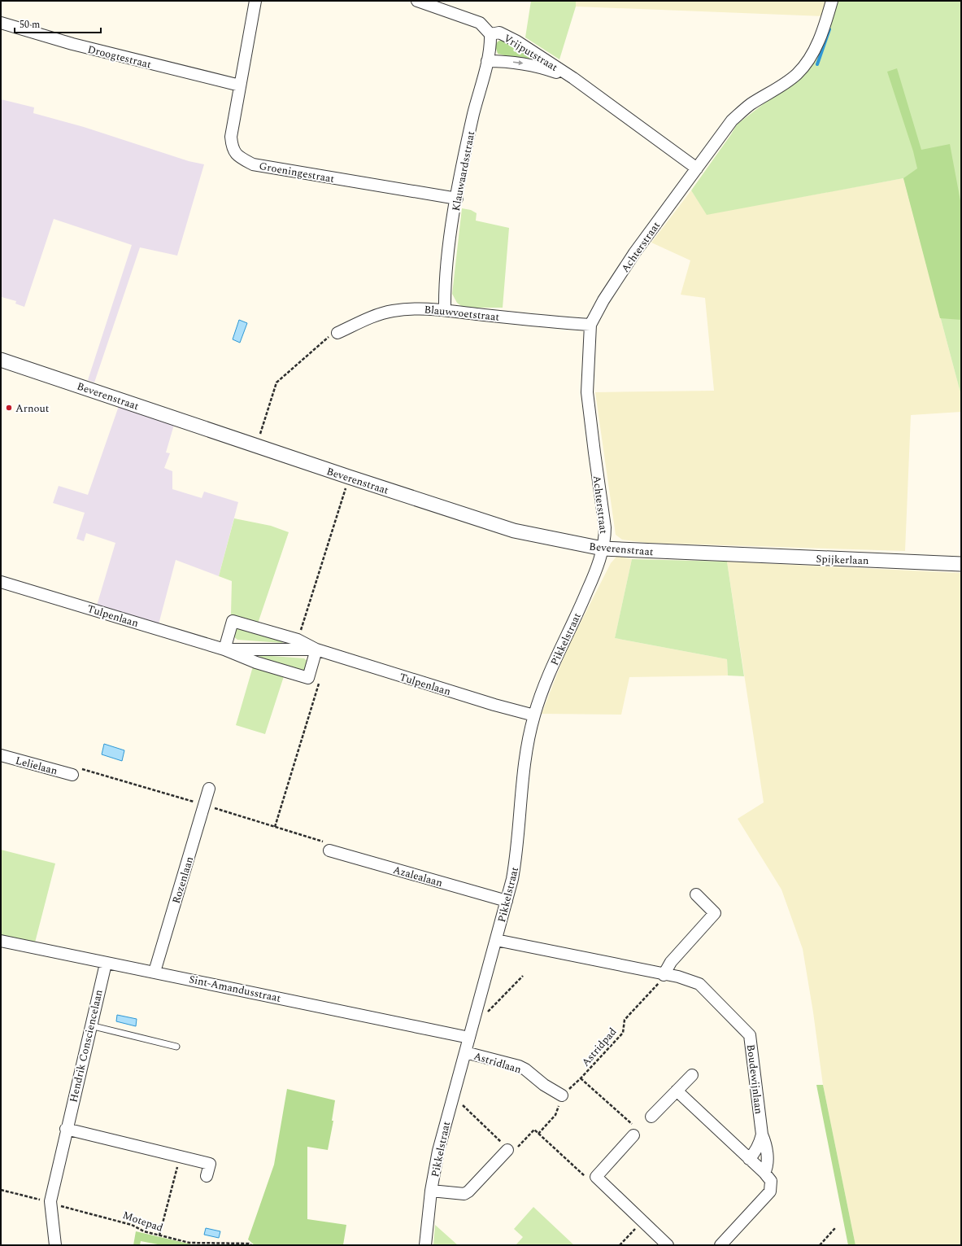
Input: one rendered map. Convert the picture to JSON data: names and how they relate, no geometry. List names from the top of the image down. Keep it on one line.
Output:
{"streets":{"street":["Vrijputstraat","Droogtestraat","Klauwaardsstraat","Groeningestraat","Achterstraat","Blauwvoetstraat","Beverenstraat","Spijkerlaan","Tulpenlaan","Pikkelstraat","Lelielaan","Azalealaan","Rozenlaan","Sint-Amandusstraat","Hendrik Consciencelaan","Astridlaan","Boudewijnlaan"],"path":["Astridpad","Motepad"]},"crossings":[["Vrijputstraat","Klauwaardsstraat"],["Vrijputstraat","Achterstraat"],["Droogtestraat","Groeningestraat"],["Klauwaardsstraat","Groeningestraat"],["Klauwaardsstraat","Blauwvoetstraat"],["Achterstraat","Blauwvoetstraat"],["Achterstraat","Beverenstraat"],["Achterstraat","Pikkelstraat"],["Beverenstraat","Spijkerlaan"],["Beverenstraat","Pikkelstraat"],["Tulpenlaan","Pikkelstraat"],["Pikkelstraat","Azalealaan"],["Pikkelstraat","Sint-Amandusstraat"],["Pikkelstraat","Astridlaan"],["Pikkelstraat","Boudewijnlaan"],["Rozenlaan","Sint-Amandusstraat"],["Sint-Amandusstraat","Hendrik Consciencelaan"],["Hendrik Consciencelaan","Motepad"],["Astridpad","Astridlaan"],["Astridpad","Boudewijnlaan"]],"places":["Arnout"],"scale_bar":"50 m"}
